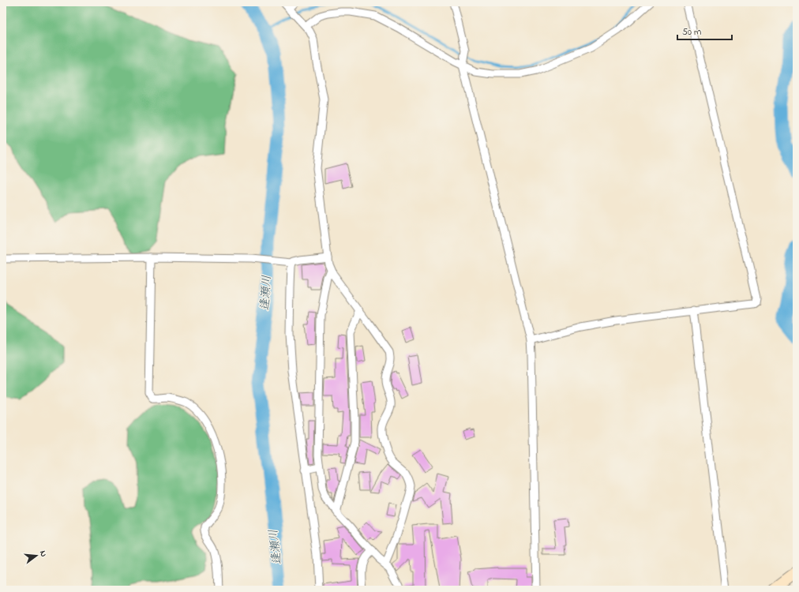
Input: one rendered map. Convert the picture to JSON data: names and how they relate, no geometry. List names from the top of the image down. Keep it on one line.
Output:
{"water":["逢瀬川"],"scale_bar":"50 m","north":"right"}
